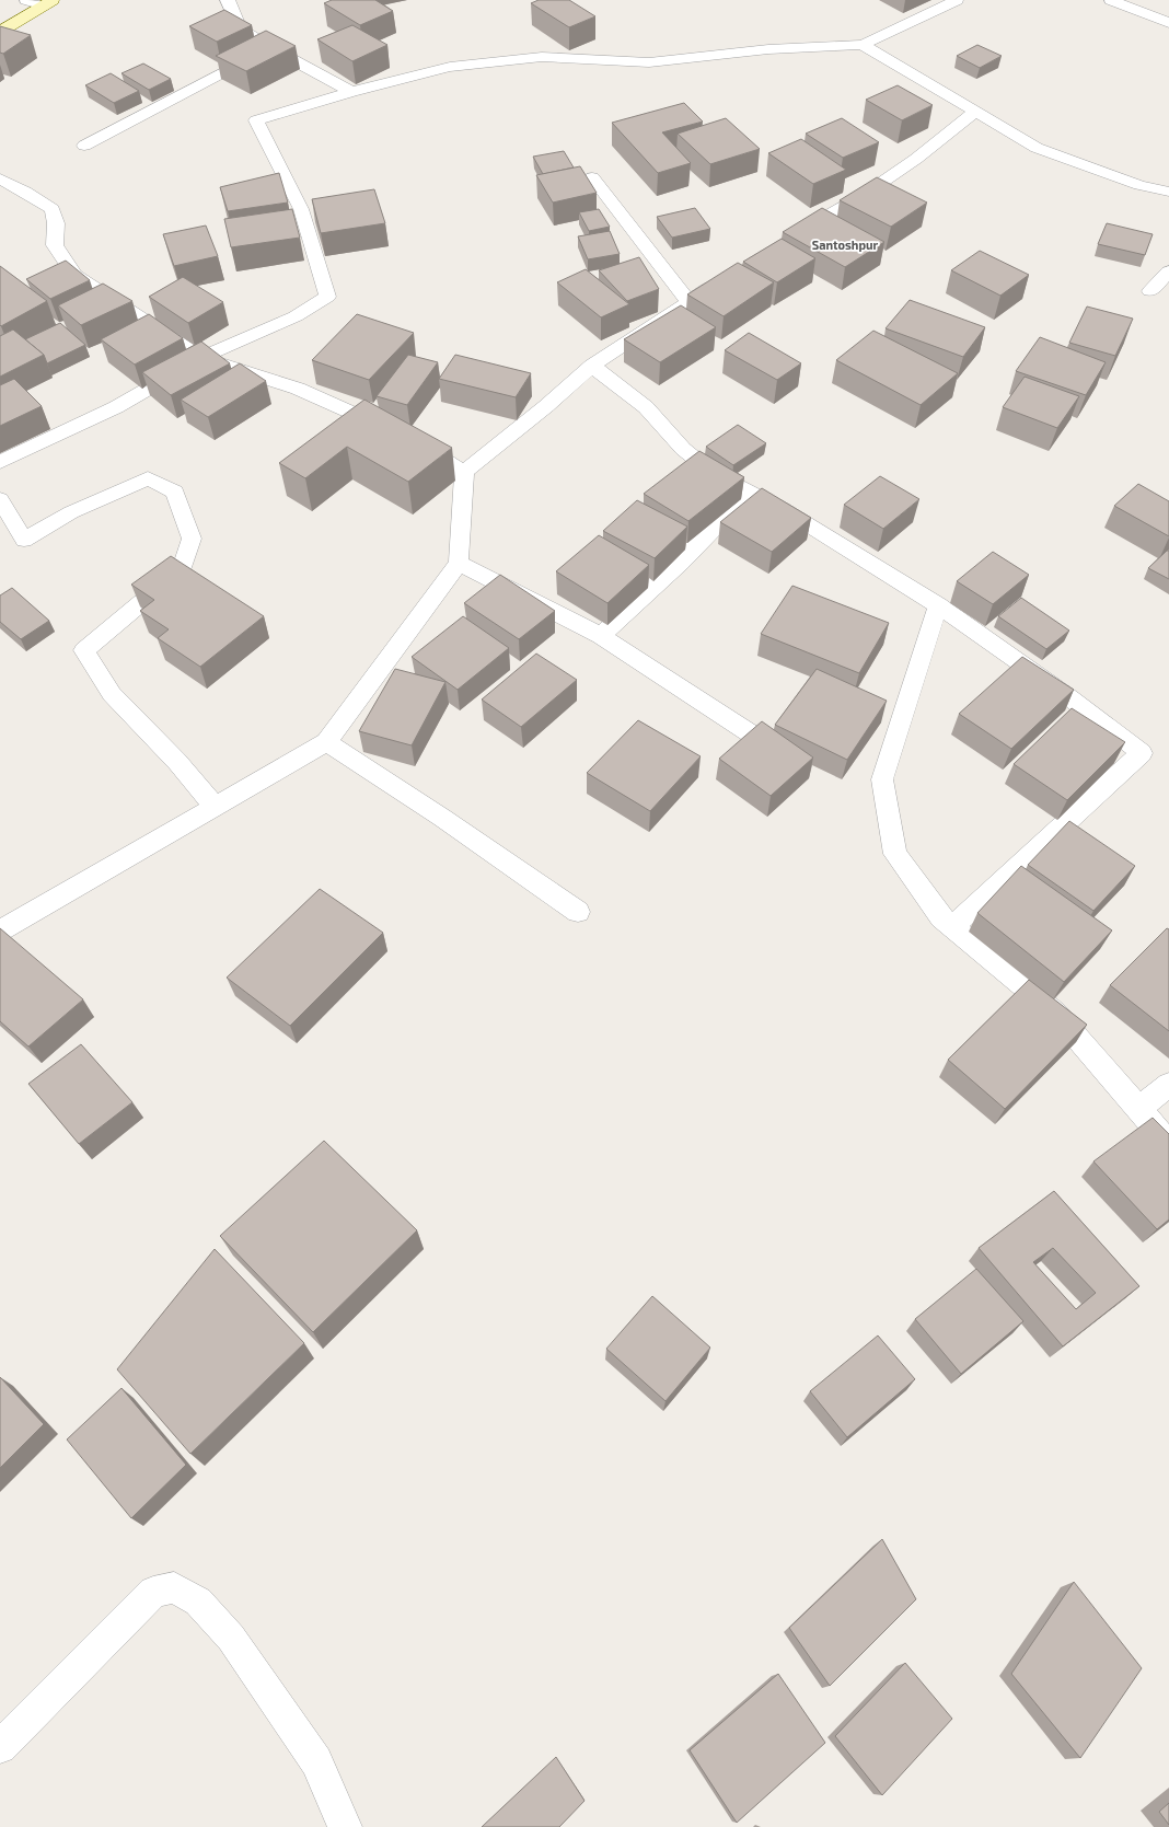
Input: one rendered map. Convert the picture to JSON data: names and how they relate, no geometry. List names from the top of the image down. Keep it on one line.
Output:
{"districts":["Santoshpur"]}
